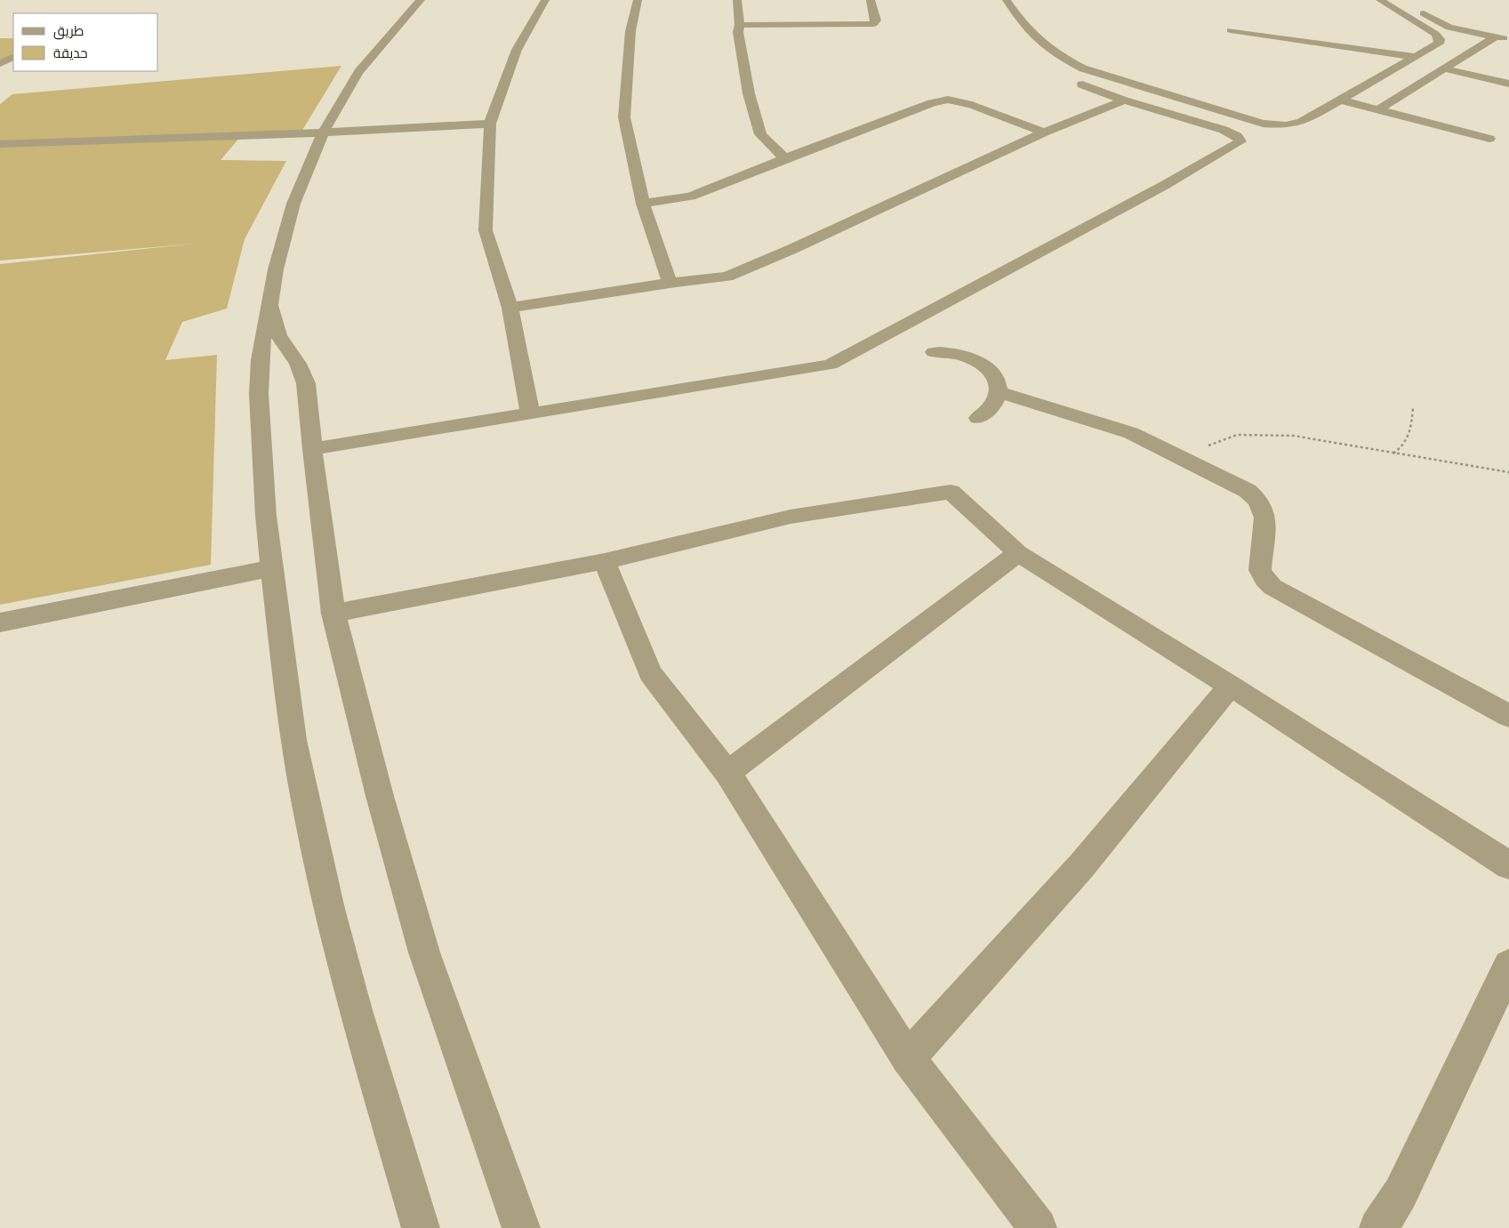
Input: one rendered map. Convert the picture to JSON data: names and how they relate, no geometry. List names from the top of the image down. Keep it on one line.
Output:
{"legend":["طريق","حديقة"]}
